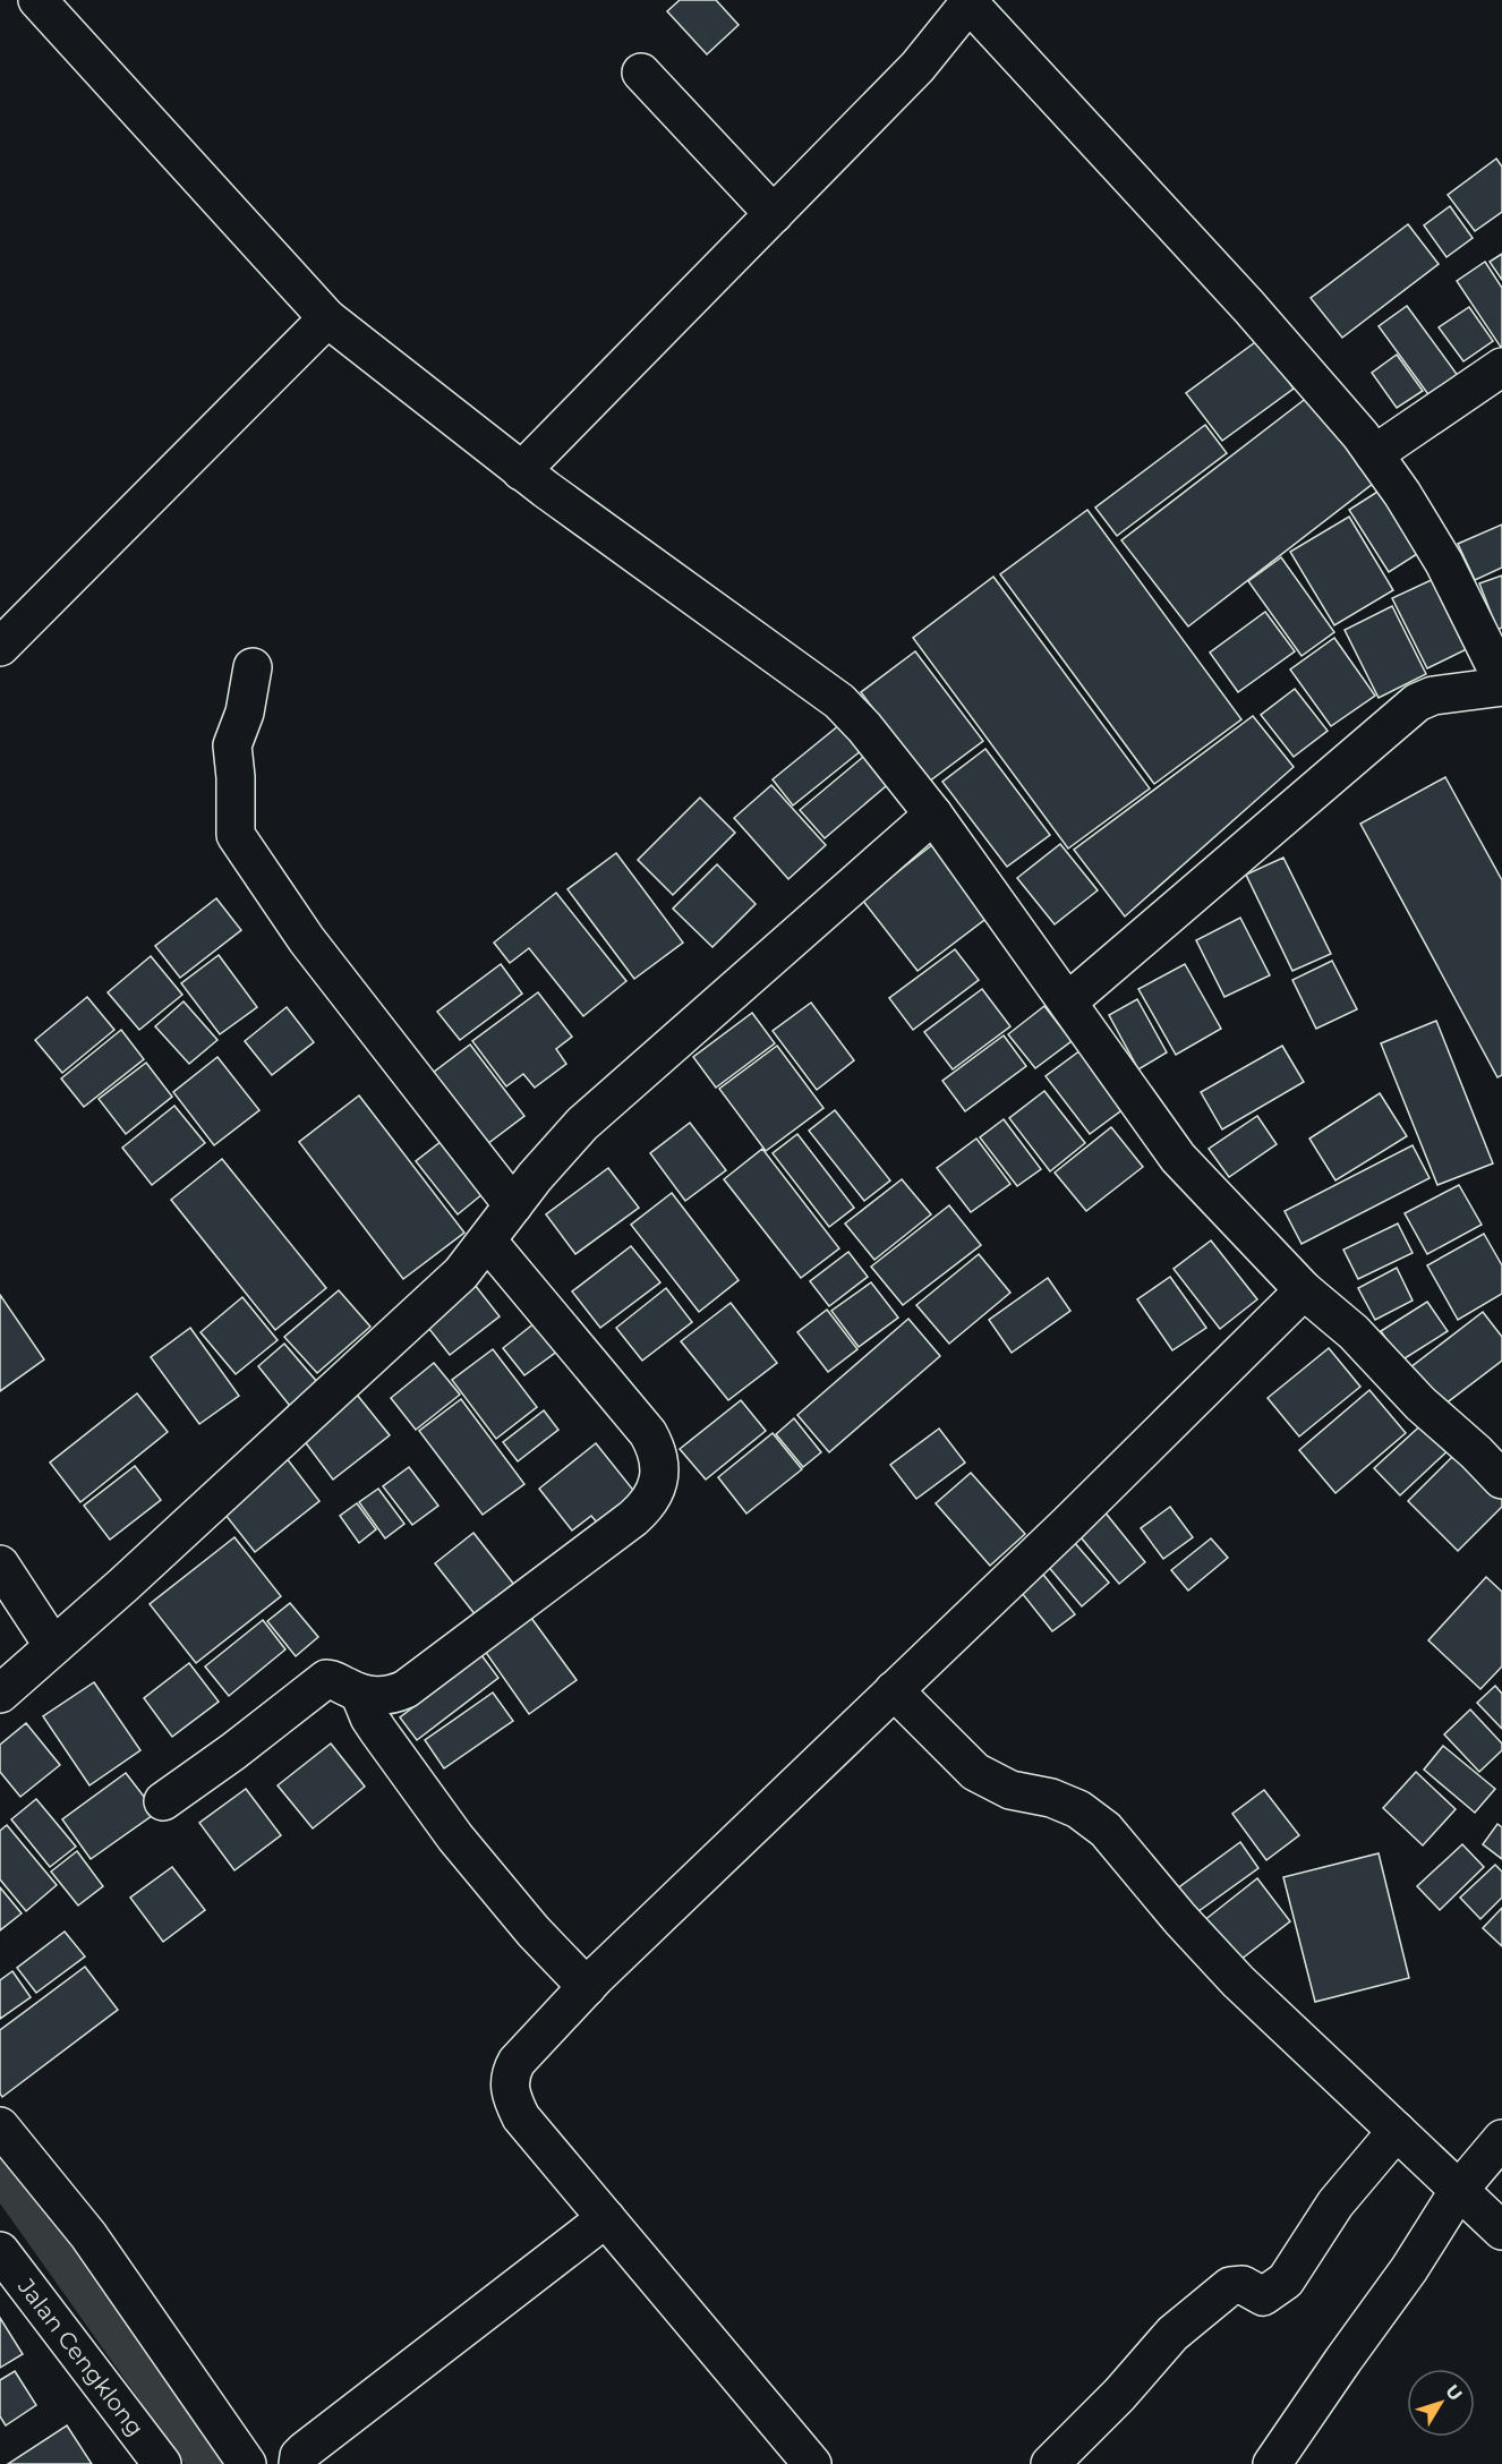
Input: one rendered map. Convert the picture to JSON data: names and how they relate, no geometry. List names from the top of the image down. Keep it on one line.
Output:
{"streets":{"street":["Jalan Cengklong"]},"north":"top right"}
